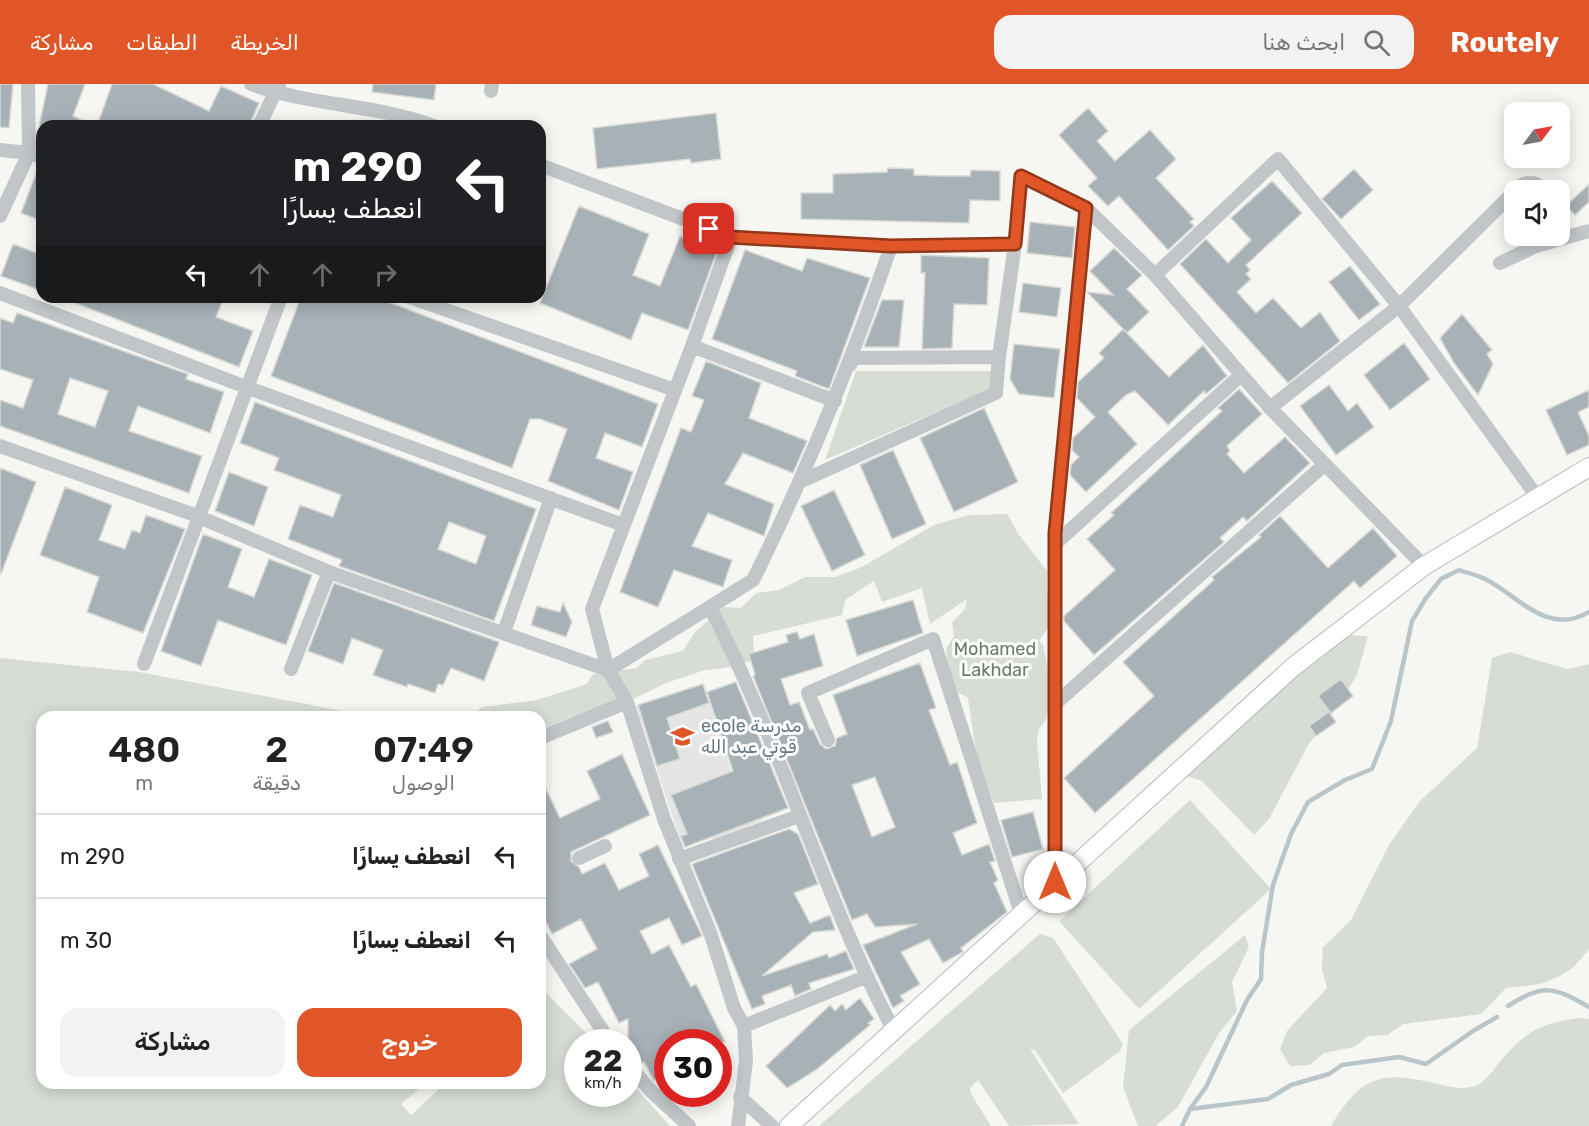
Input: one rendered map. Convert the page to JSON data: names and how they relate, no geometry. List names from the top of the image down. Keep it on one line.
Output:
{"parks":["Mohamed Lakhdar"],"places":{"school or university":["ecole مدرسة قوتي عبد الله"]},"north":"top right","page":{"header":"Routely","search":"ابحث هنا","nav":["الخريطة","الطبقات","مشاركة"],"turn":["290 m","انعطف يسارًا"],"eta":["07:49","الوصول","2","دقيقة","480","m"],"list":[{"name":"انعطف يسارًا","value":"290 m"},{"name":"انعطف يسارًا","value":"30 m"}],"buttons":["خروج","مشاركة"],"speed":"22 km/h","limit":"30"}}
